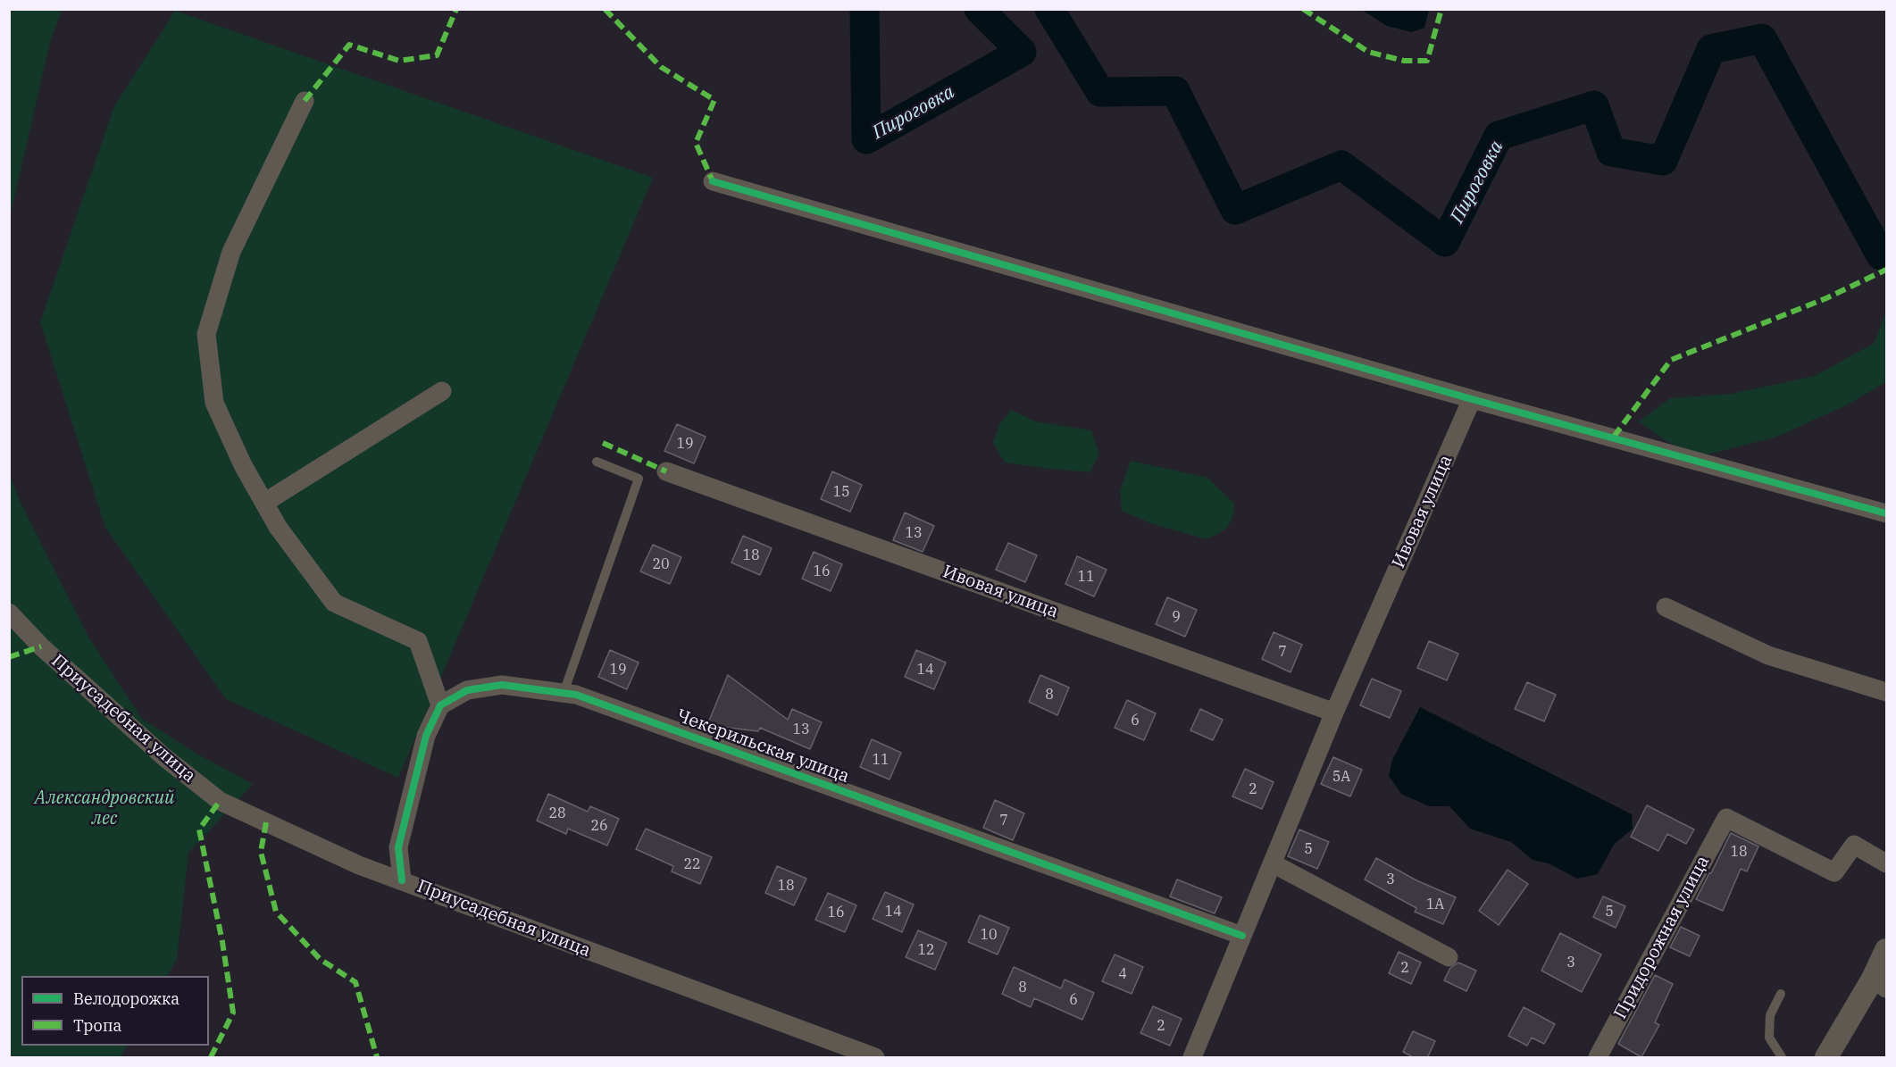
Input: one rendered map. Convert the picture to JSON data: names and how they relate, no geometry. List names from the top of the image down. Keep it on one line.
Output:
{"streets":{"street":["Ивовая улица","Приусадебная улица","Чекерильская улица","Придорожная улица"]},"crossings":[["Ивовая улица","Чекерильская улица"]],"water":["Пироговка"],"parks":["Александровский лес"],"house_numbers":["19","15","13","18","20","16","11","9","7","19","14","8","6","13","11","5А","2","28","7","26","5","18","22","3","18","1А","14","5","16","10","12","3","2","4","8","6","2"],"legend":["Велодорожка","Тропа"]}
